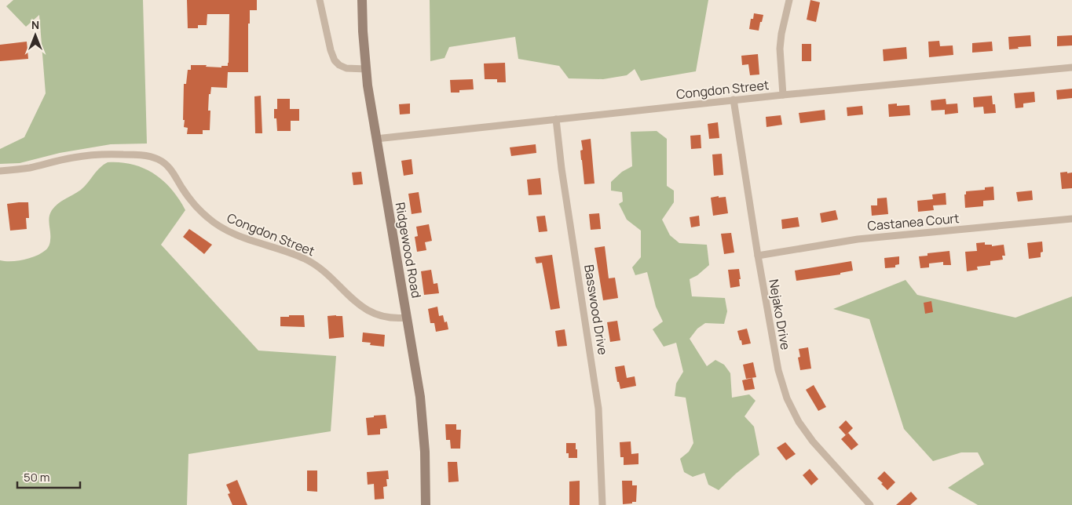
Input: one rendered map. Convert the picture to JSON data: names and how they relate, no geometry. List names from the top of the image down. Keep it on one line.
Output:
{"streets":{"main road":["Ridgewood Road"],"street":["Congdon Street","Castanea Court","Basswood Drive","Nejako Drive"]},"crossings":[["Congdon Street","Ridgewood Road"],["Congdon Street","Basswood Drive"],["Congdon Street","Nejako Drive"],["Castanea Court","Nejako Drive"]],"scale_bar":"50 m","north":"top"}
